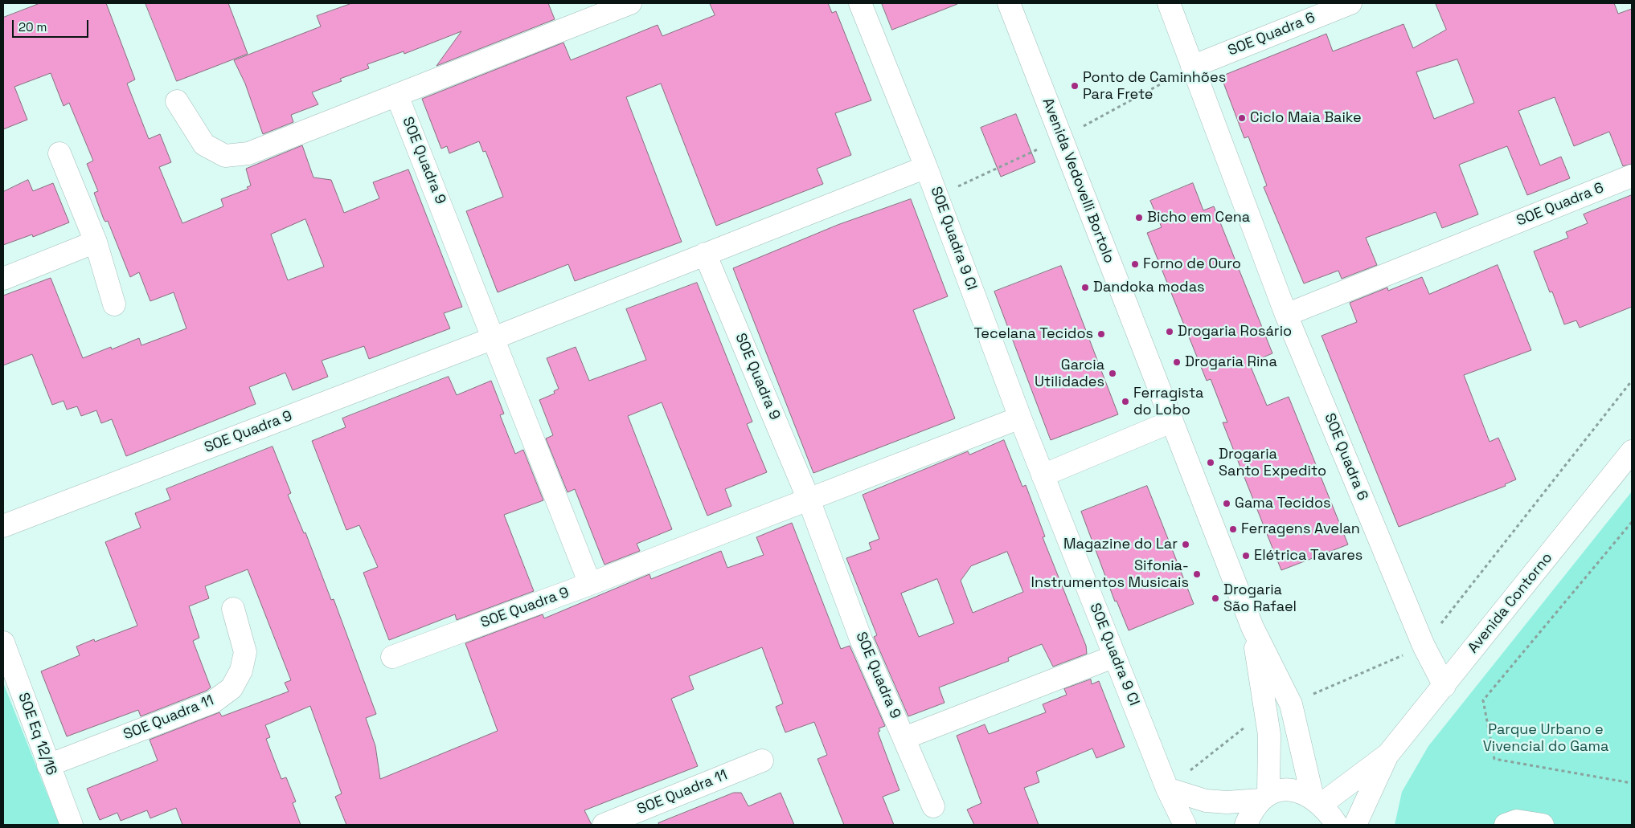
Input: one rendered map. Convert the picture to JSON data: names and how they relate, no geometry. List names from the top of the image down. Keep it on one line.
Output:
{"streets":{"street":["SOE Quadra 6","SOE Quadra 9","Avenida Vedovelli Bortolo","SOE Quadra 9 CI","Avenida Contorno","SOE Quadra 11","SOE Eq 12/16"]},"crossings":[["SOE Quadra 6","Avenida Contorno"],["SOE Quadra 9","SOE Quadra 9 CI"],["Avenida Vedovelli Bortolo","Avenida Contorno"],["SOE Quadra 11","SOE Eq 12/16"]],"parks":["Parque Urbano e Vivencial do Gama"],"places":["Ponto de Caminhões Para Frete","Ciclo Maia Baike","Bicho em Cena","Forno de Ouro","Dandoka modas","Drogaria Rosário","Tecelana Tecidos","Drogaria Rina","Garcia Utilidades","Ferragista do Lobo","Drogaria Santo Expedito","Gama Tecidos","Ferragens Avelan","Magazine do Lar","Elétrica Tavares","Sifonia- Instrumentos Musicais","Drogaria São Rafael"],"scale_bar":"20 m"}
